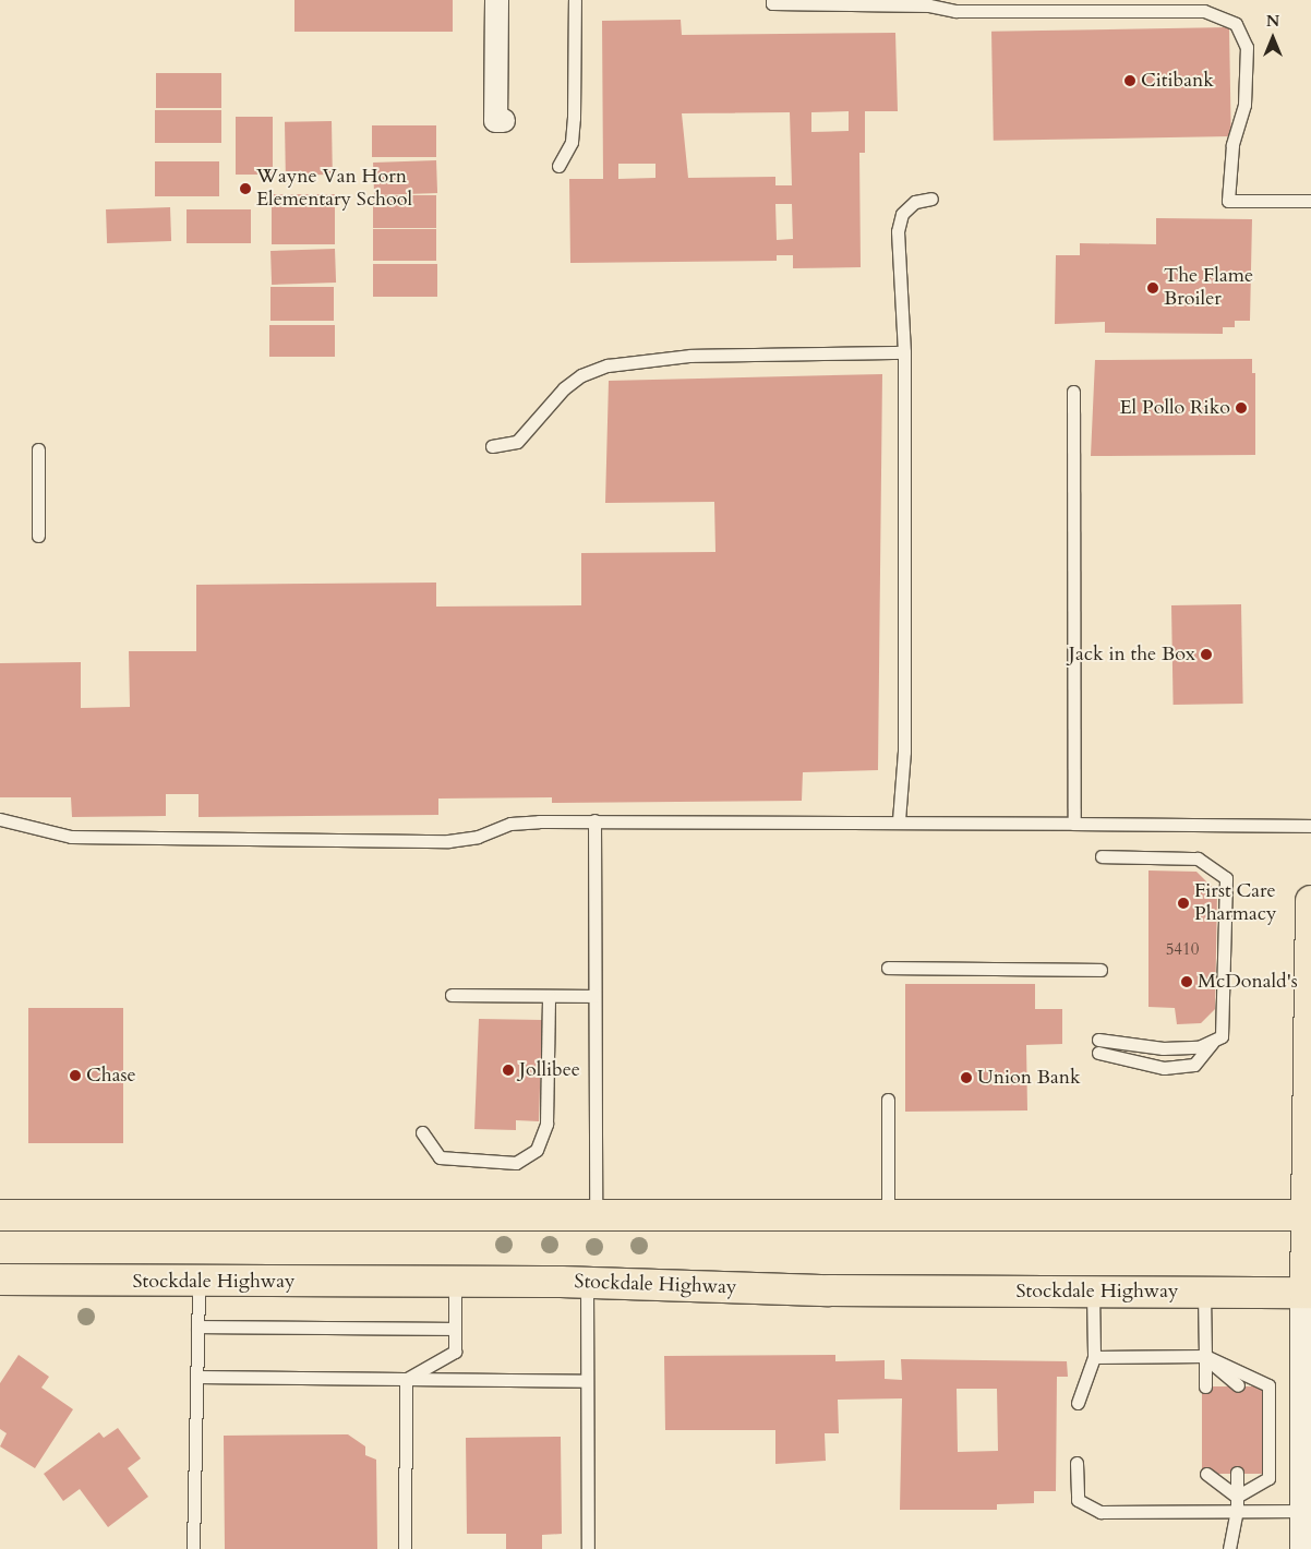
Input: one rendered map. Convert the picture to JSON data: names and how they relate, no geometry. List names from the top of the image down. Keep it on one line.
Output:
{"streets":{"main road":["Stockdale Highway"]},"places":["Citibank","Wayne Van Horn Elementary School","The Flame Broiler","El Pollo Riko","Jack in the Box","First Care Pharmacy","McDonald's","Jollibee","Chase","Union Bank"],"house_numbers":["5410"],"north":"top"}
